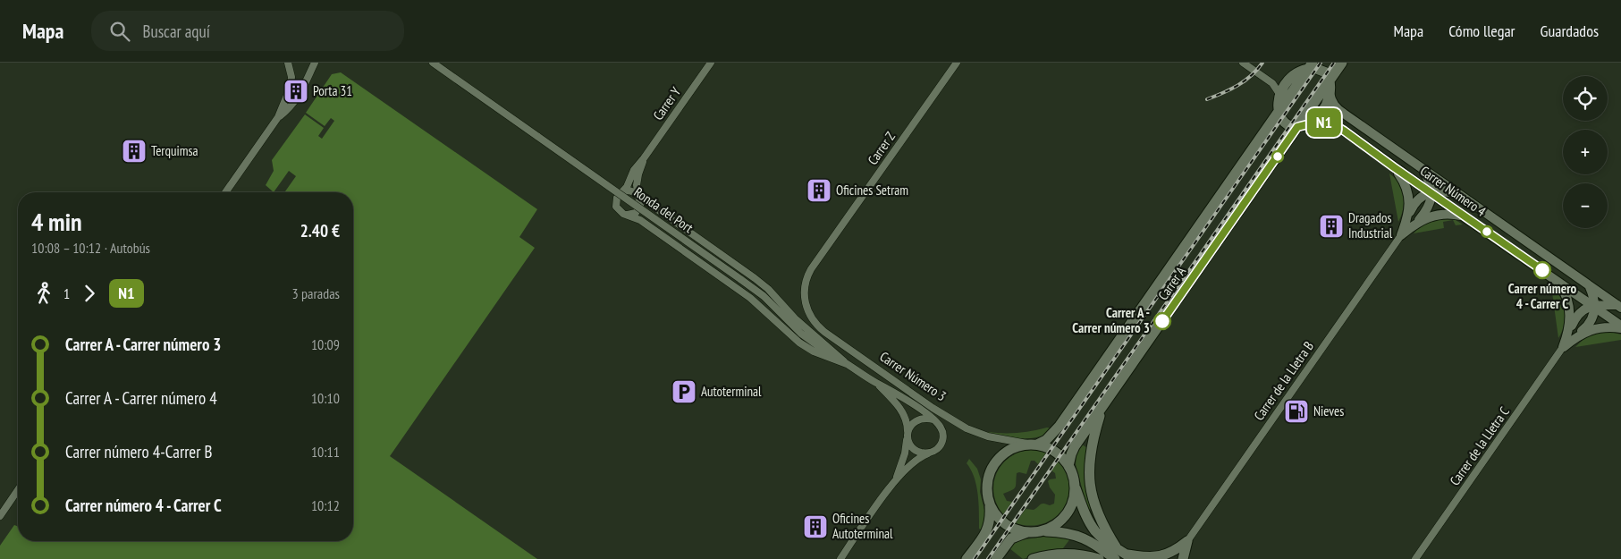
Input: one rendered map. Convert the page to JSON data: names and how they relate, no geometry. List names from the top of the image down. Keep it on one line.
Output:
{"streets":{"main road":["Carrer A"],"street":["Carrer Y","Carrer Z","Carrer Número 4","Ronda del Port","Carrer Número 3","Carrer de la Lletra B","Carrer de la Lletra C"]},"crossings":[["Carrer Z","Carrer Número 3"],["Ronda del Port","Carrer Número 3"],["Carrer A","Carrer Número 3"]],"places":{"building":["Porta 31","Terquimsa","Oficines Setram","Dragados Industrial","Oficines Autoterminal"],"other":["Carrer número 4 - Carrer C","Carrer A - Carrer número 3"],"parking":["Autoterminal"],"fuel station":["Nieves"]},"lines":["bus line N1"],"page":{"header":"Mapa","search":"Buscar aquí","nav":["Mapa","Cómo llegar","Guardados"],"on_map":"N1","map_buttons":["+","−"],"heading":["4 min","10:08 – 10:12 · Autobús","2.40 €"],"legs":["1","N1","3 paradas"],"list":[{"name":"Carrer A - Carrer número 3","value":"10:09"},{"name":"Carrer A - Carrer número 4","value":"10:10"},{"name":"Carrer número 4-Carrer B","value":"10:11"},{"name":"Carrer número 4 - Carrer C","value":"10:12"}]}}
